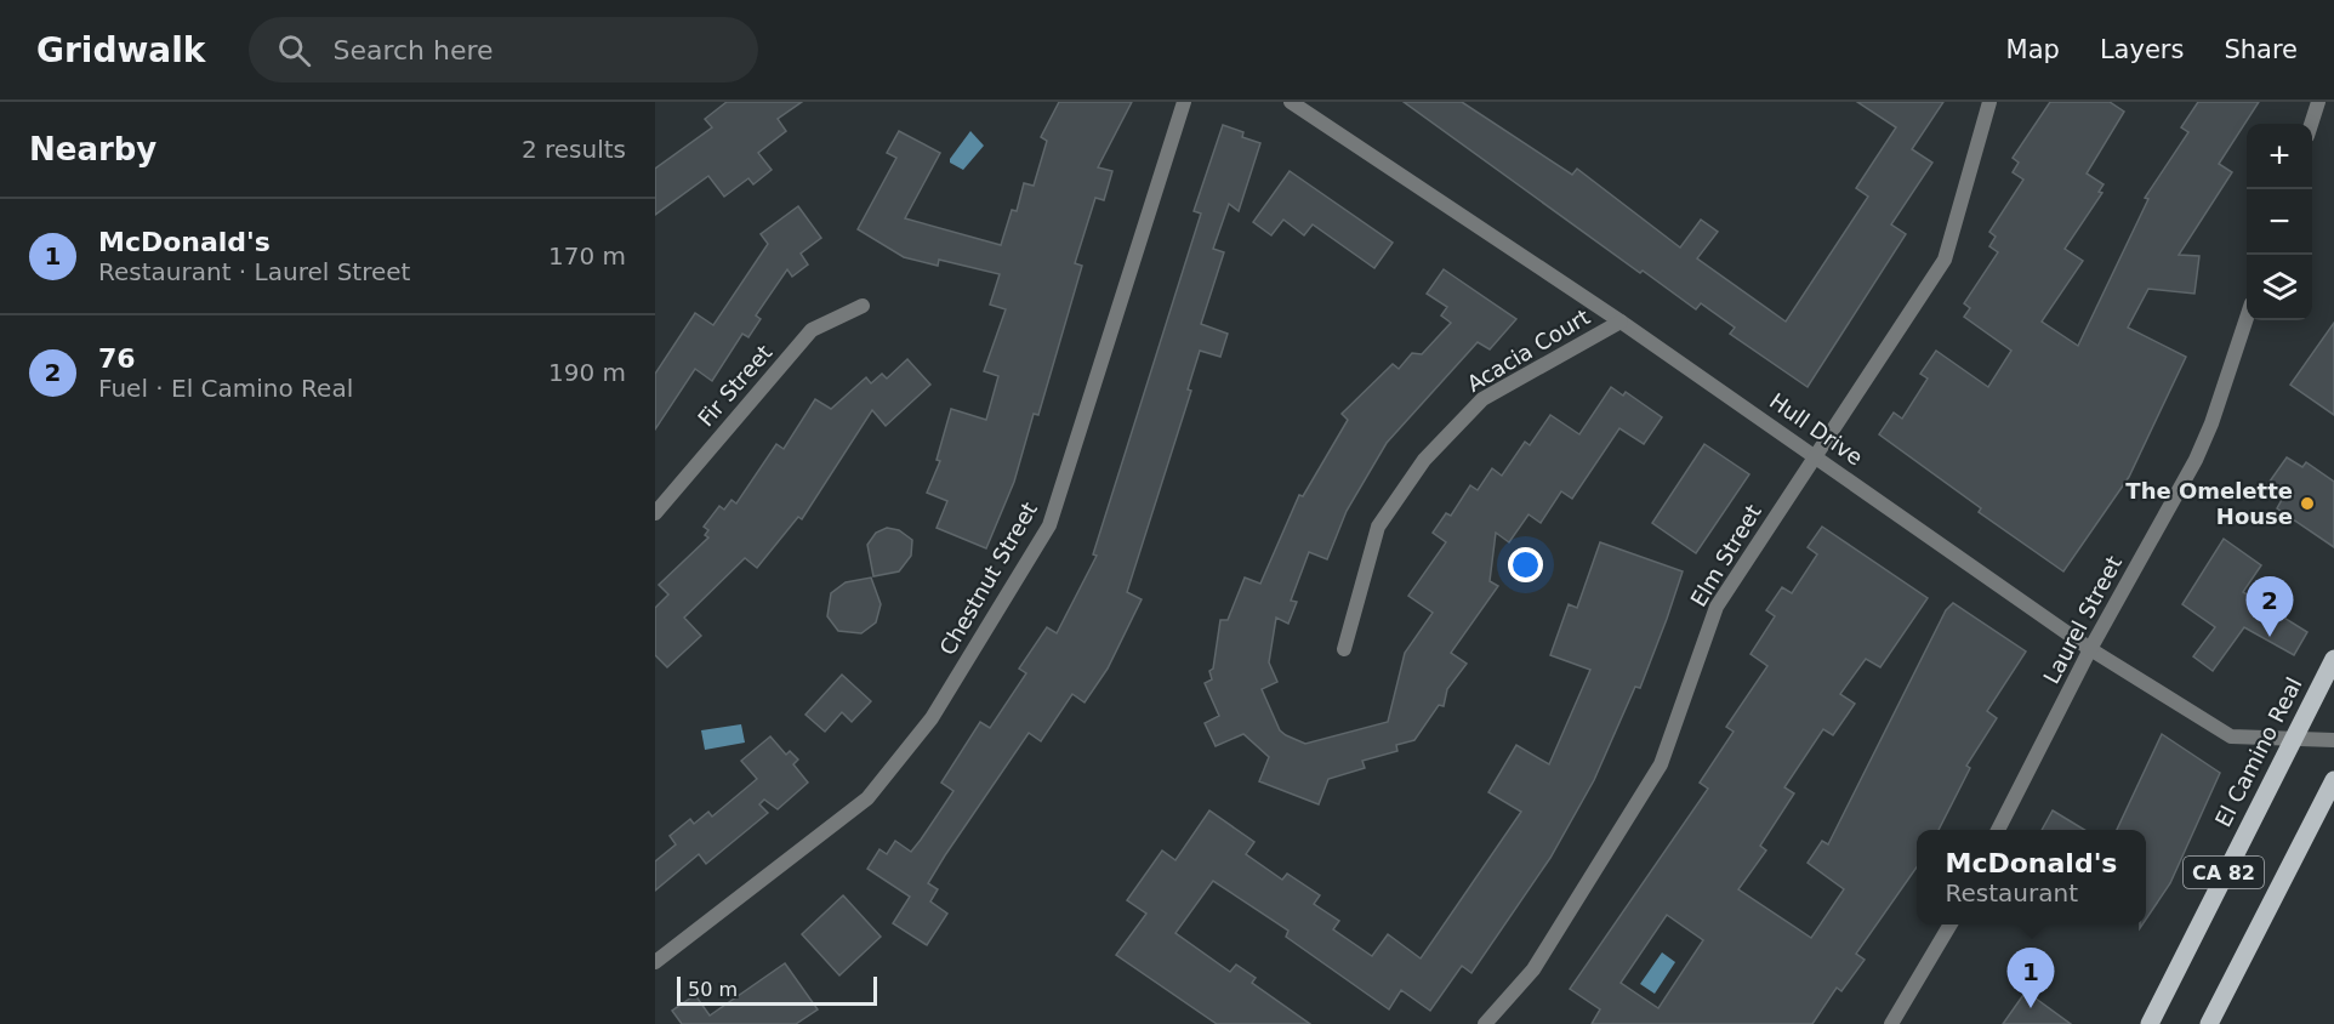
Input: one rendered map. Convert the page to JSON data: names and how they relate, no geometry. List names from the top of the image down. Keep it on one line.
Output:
{"streets":{"main road":["El Camino Real","CA 82"],"street":["Acacia Court","Fir Street","Hull Drive","Elm Street","Chestnut Street","Laurel Street"]},"crossings":[["Acacia Court","Hull Drive"],["Hull Drive","Elm Street"],["Hull Drive","Laurel Street"],["Hull Drive","El Camino Real"]],"places":["The Omelette House"],"scale_bar":"50 m","page":{"header":"Gridwalk","search":"Search here","nav":["Map","Layers","Share"],"heading":["Nearby","2 results"],"map_buttons":["+","−"],"list":[{"mark":"1","name":"McDonald's","note":"Restaurant · Laurel Street","value":"170 m"},{"mark":"2","name":"76","note":"Fuel · El Camino Real","value":"190 m"}],"pins":["2","1"],"popup":["McDonald's","Restaurant"],"scale":"50 m"}}
